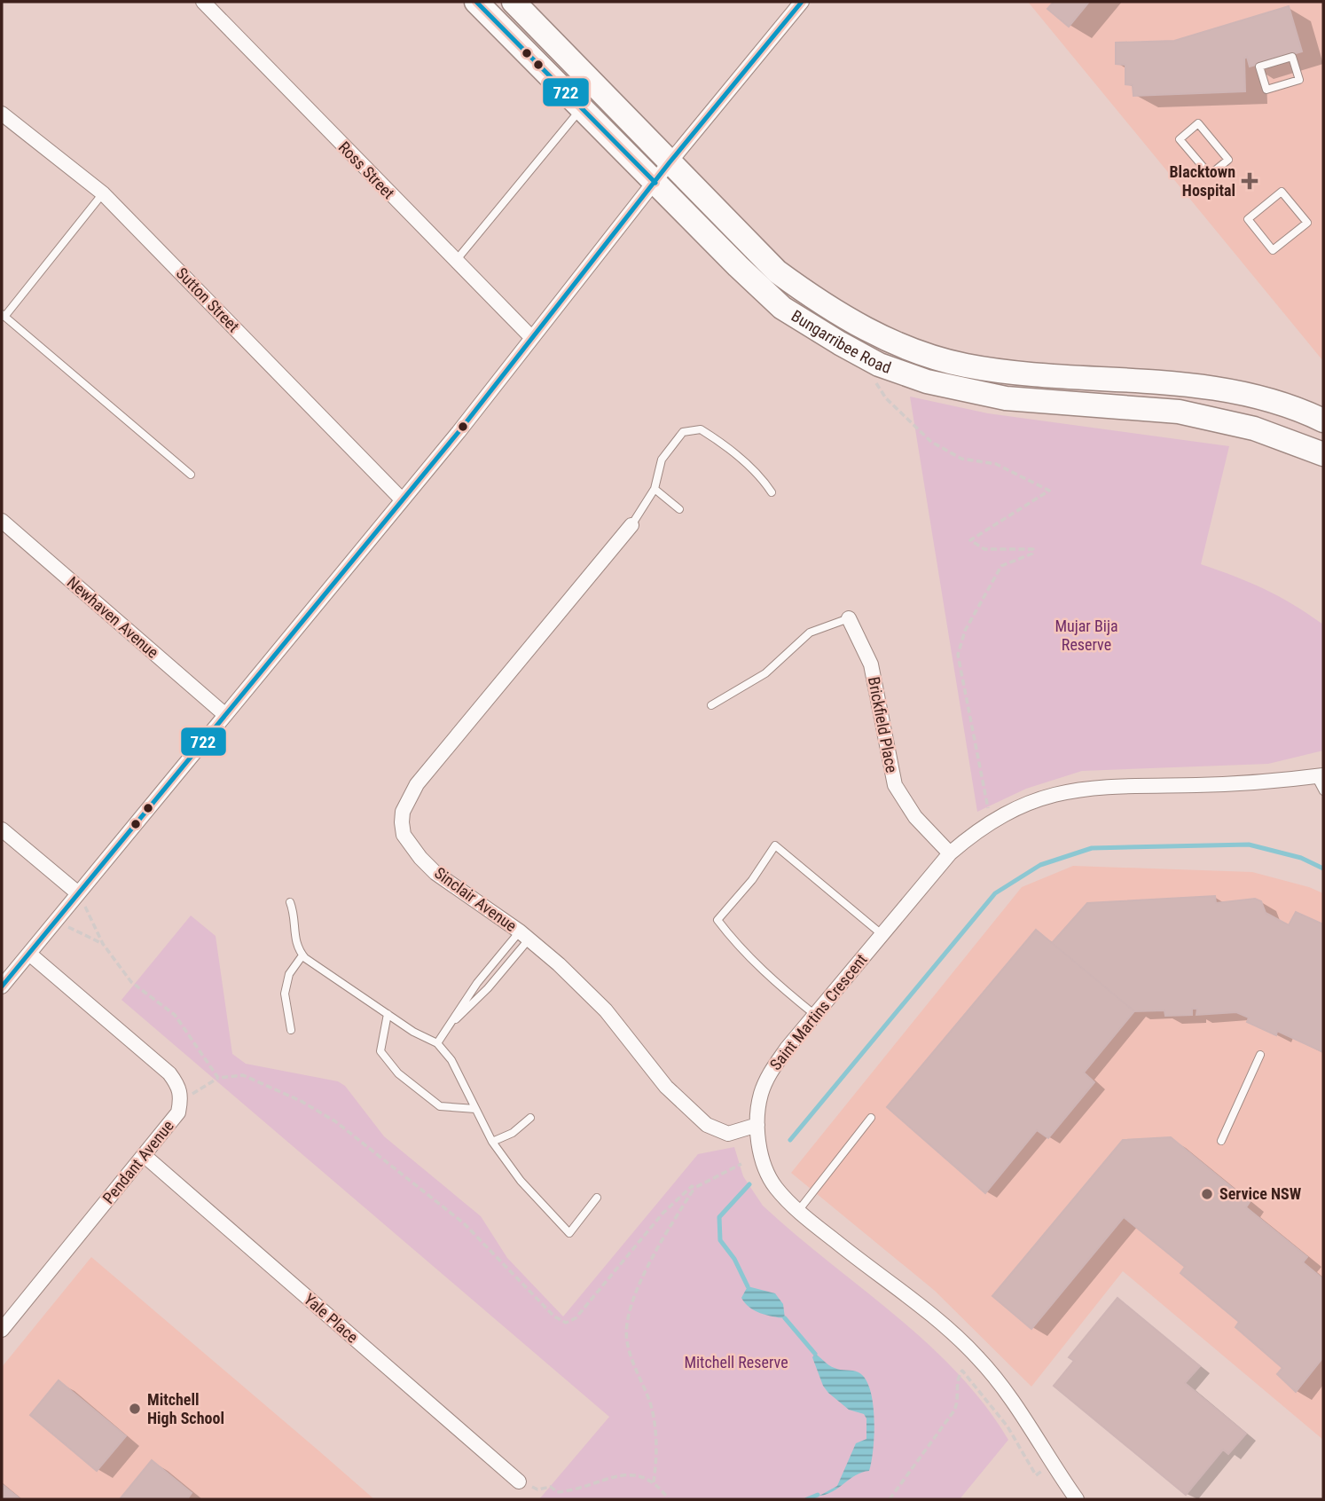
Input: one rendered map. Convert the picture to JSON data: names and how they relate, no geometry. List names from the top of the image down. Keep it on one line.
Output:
{"streets":{"main road":["Bungarribee Road"],"street":["Ross Street","Sutton Street","Newhaven Avenue","Brickfield Place","Sinclair Avenue","Saint Martins Crescent","Pendant Avenue","Yale Place"]},"crossings":[["Brickfield Place","Saint Martins Crescent"],["Sinclair Avenue","Saint Martins Crescent"],["Pendant Avenue","Yale Place"]],"parks":["Mujar Bija Reserve","Mitchell Reserve"],"places":{"health":["Blacktown Hospital"],"other":["Service NSW","Mitchell High School"]},"lines":["transit line 722"]}
